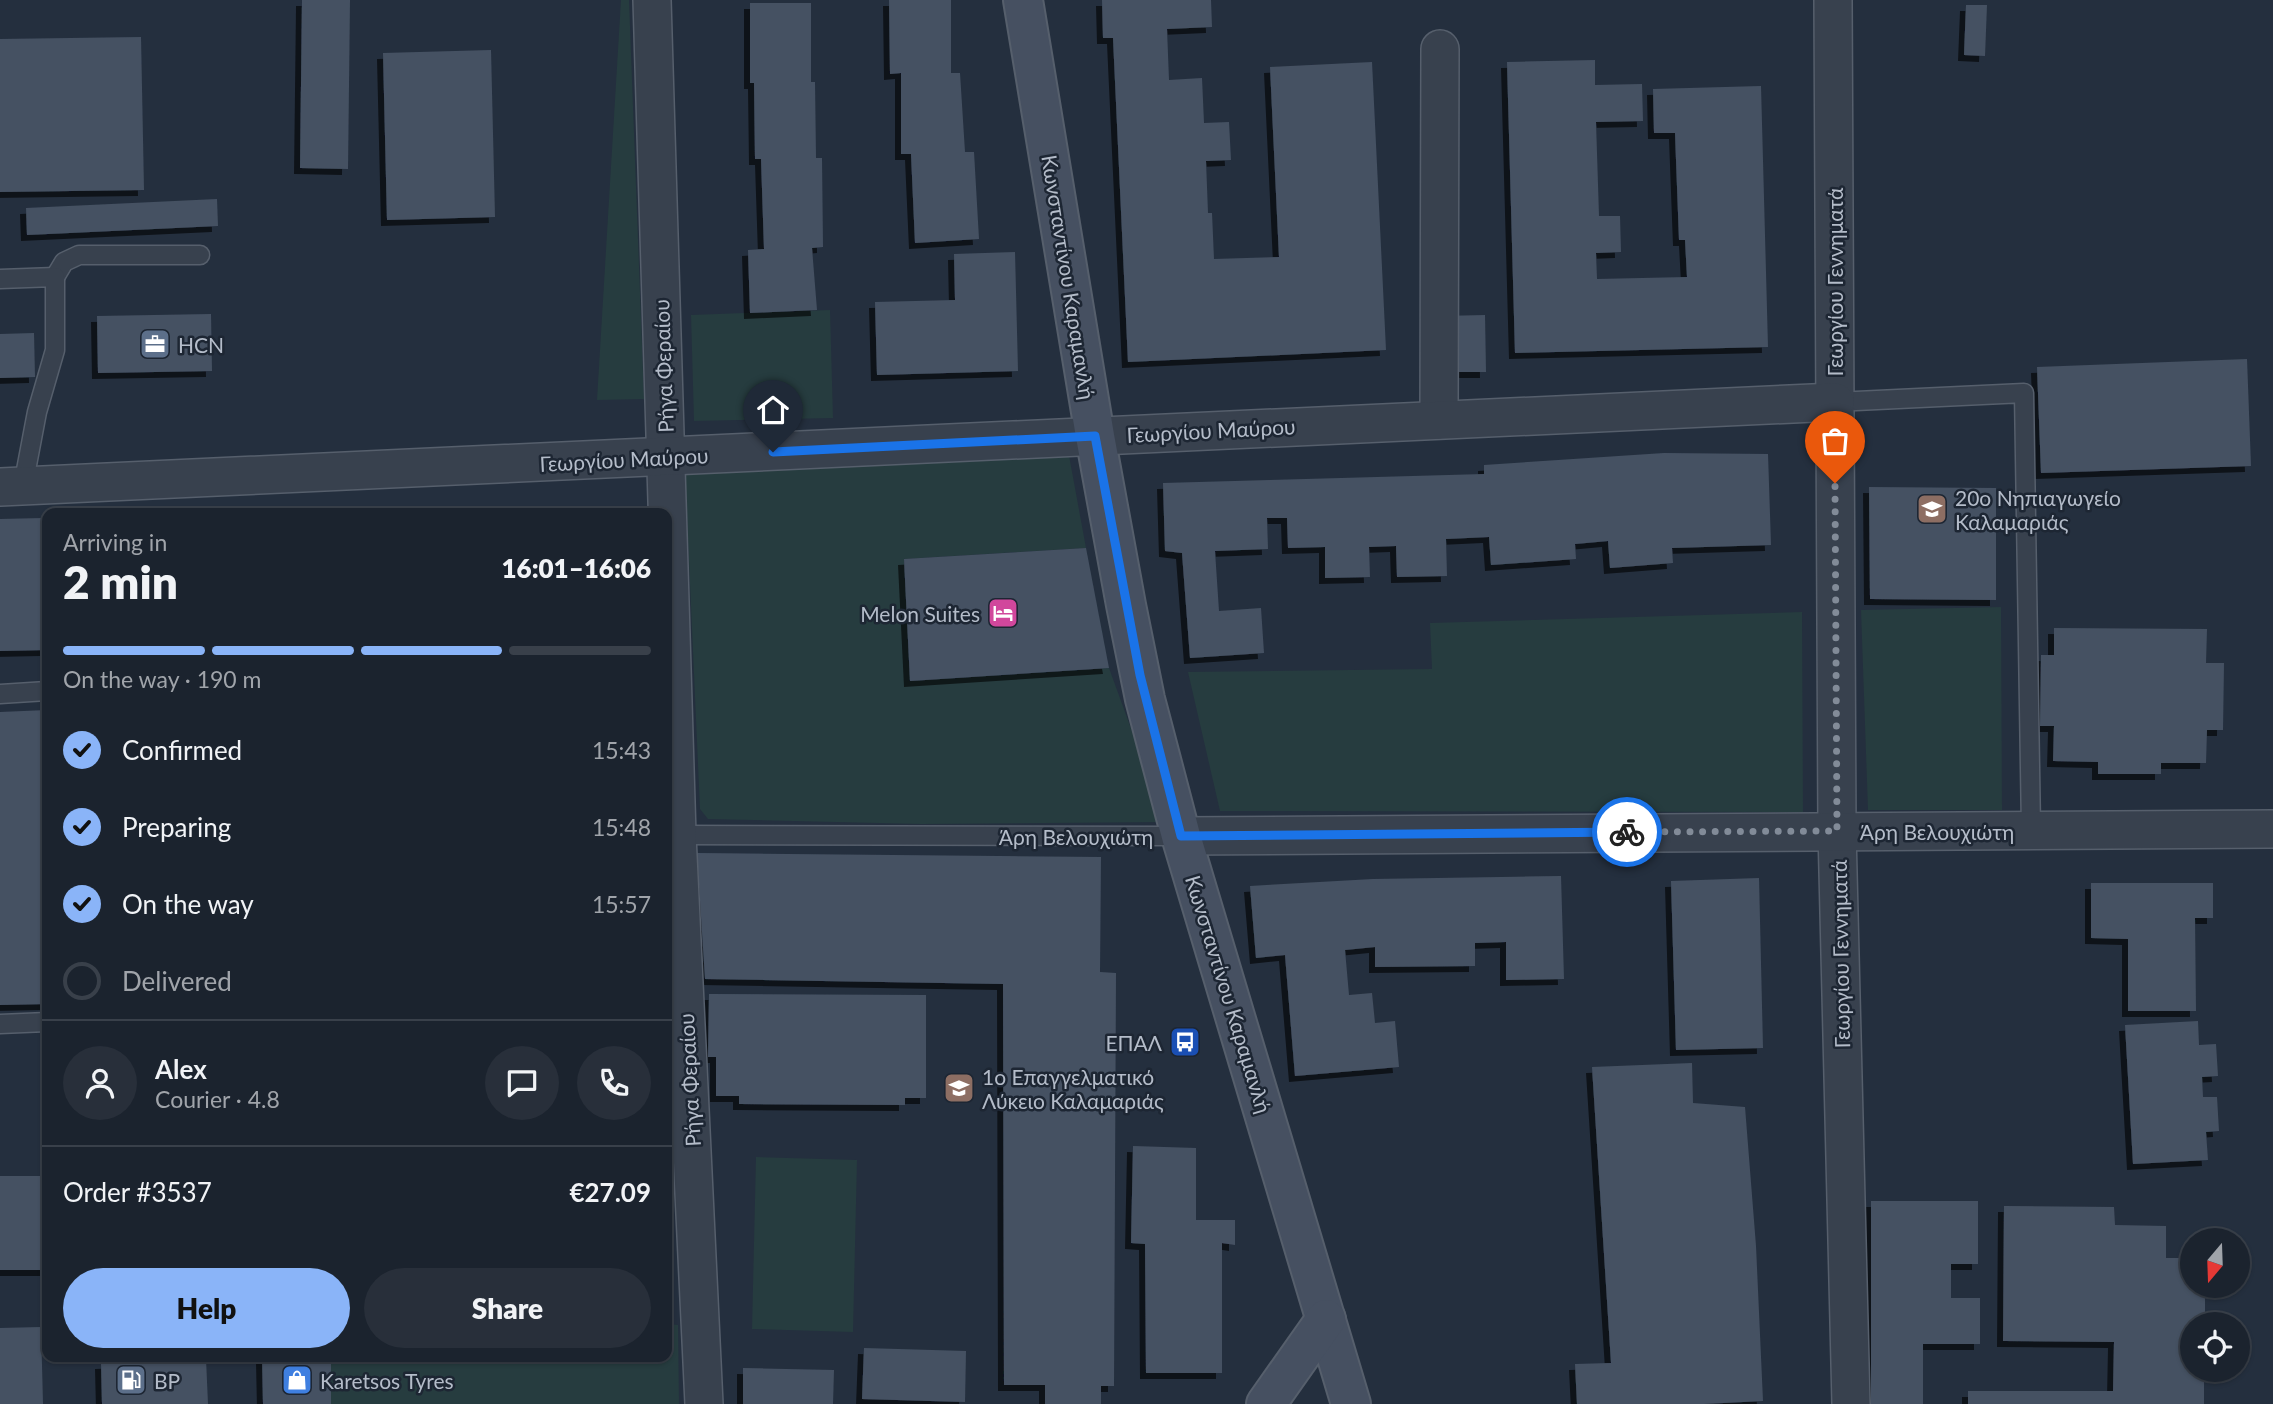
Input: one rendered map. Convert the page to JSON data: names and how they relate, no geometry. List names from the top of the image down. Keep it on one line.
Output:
{"streets":{"main road":["Κωνσταντίνου Καραμανλή"],"street":["Γεωργίου Γεννηματά","Ρήγα Φεραίου","Γεωργίου Μαύρου","Άρη Βελουχιώτη"]},"crossings":[["Κωνσταντίνου Καραμανλή","Γεωργίου Μαύρου"],["Κωνσταντίνου Καραμανλή","Άρη Βελουχιώτη"],["Γεωργίου Γεννηματά","Γεωργίου Μαύρου"],["Γεωργίου Γεννηματά","Άρη Βελουχιώτη"],["Ρήγα Φεραίου","Γεωργίου Μαύρου"],["Ρήγα Φεραίου","Άρη Βελουχιώτη"]],"places":{"office":["HCN"],"school or university":["20ο Νηπιαγωγείο Καλαμαριάς","1ο Επαγγελματικό Λύκειο Καλαμαριάς"],"hotel":["Melon Suites"],"bus stop":["ΕΠΑΛ"],"fuel station":["BP"],"shop":["Karetsos Tyres"]},"north":"bottom","page":{"heading":["2 min","Arriving in","16:01–16:06"],"panel":["Alex","Courier · 4.8","Order #3537","€27.09"],"bar":"On the way · 190 m","list":[["Confirmed","15:43"],["Preparing","15:48"],["On the way","15:57"],"Delivered"],"buttons":["Help","Share"]}}
